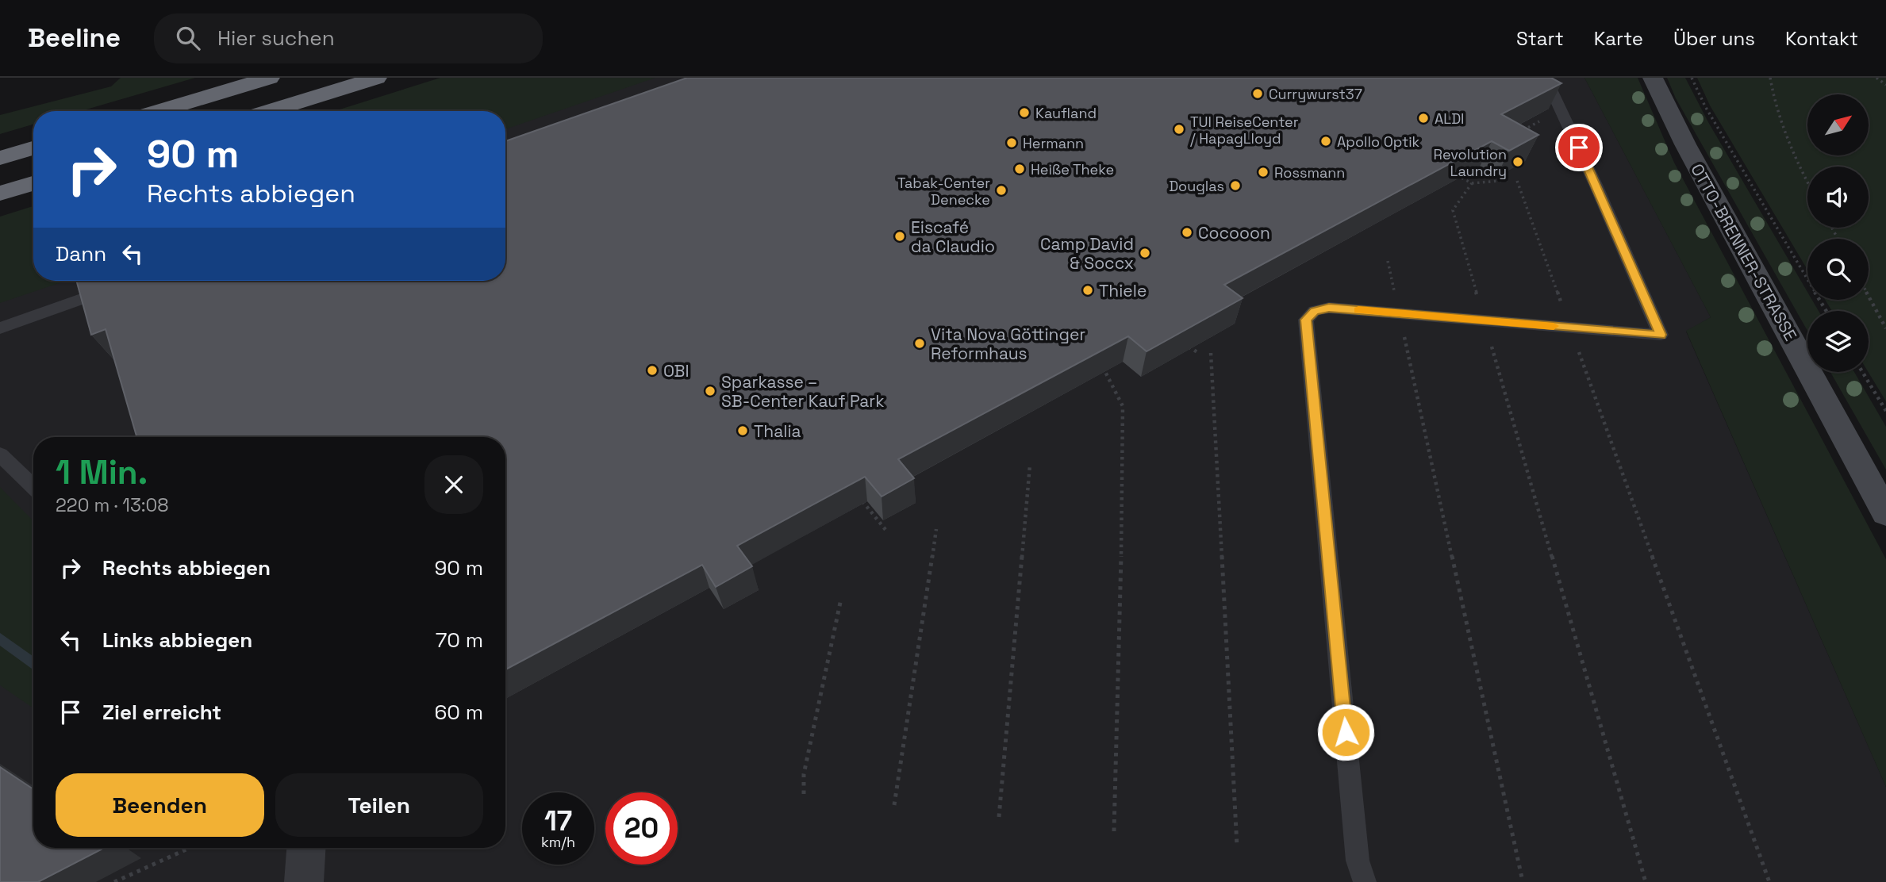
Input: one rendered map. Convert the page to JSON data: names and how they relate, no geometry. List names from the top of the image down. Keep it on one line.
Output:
{"streets":{"main road":["OTTO-BRENNER-STRASSE"]},"places":["Currywurst37","Kaufland","ALDI","TUI ReiseCenter / HapagLloyd","Apollo Optik","Hermann","Revolution Laundry","Heiße Theke","Rossmann","Douglas","Tabak-Center Denecke","Cocooon","Eiscafé da Claudio","Camp David & Soccx","Thiele","Vita Nova Göttinger Reformhaus","OBI","Sparkasse – SB-Center Kauf Park","Thalia"],"north":"top right","page":{"header":"Beeline","search":"Hier suchen","nav":["Start","Karte","Über uns","Kontakt"],"turn":["90 m","Rechts abbiegen"],"then":"Dann","heading":["1 Min.","220 m · 13:08"],"list":[{"name":"Rechts abbiegen","value":"90 m"},{"name":"Links abbiegen","value":"70 m"},{"name":"Ziel erreicht","value":"60 m"}],"buttons":["Beenden","Teilen"],"speed":"17 km/h","limit":"20"}}
